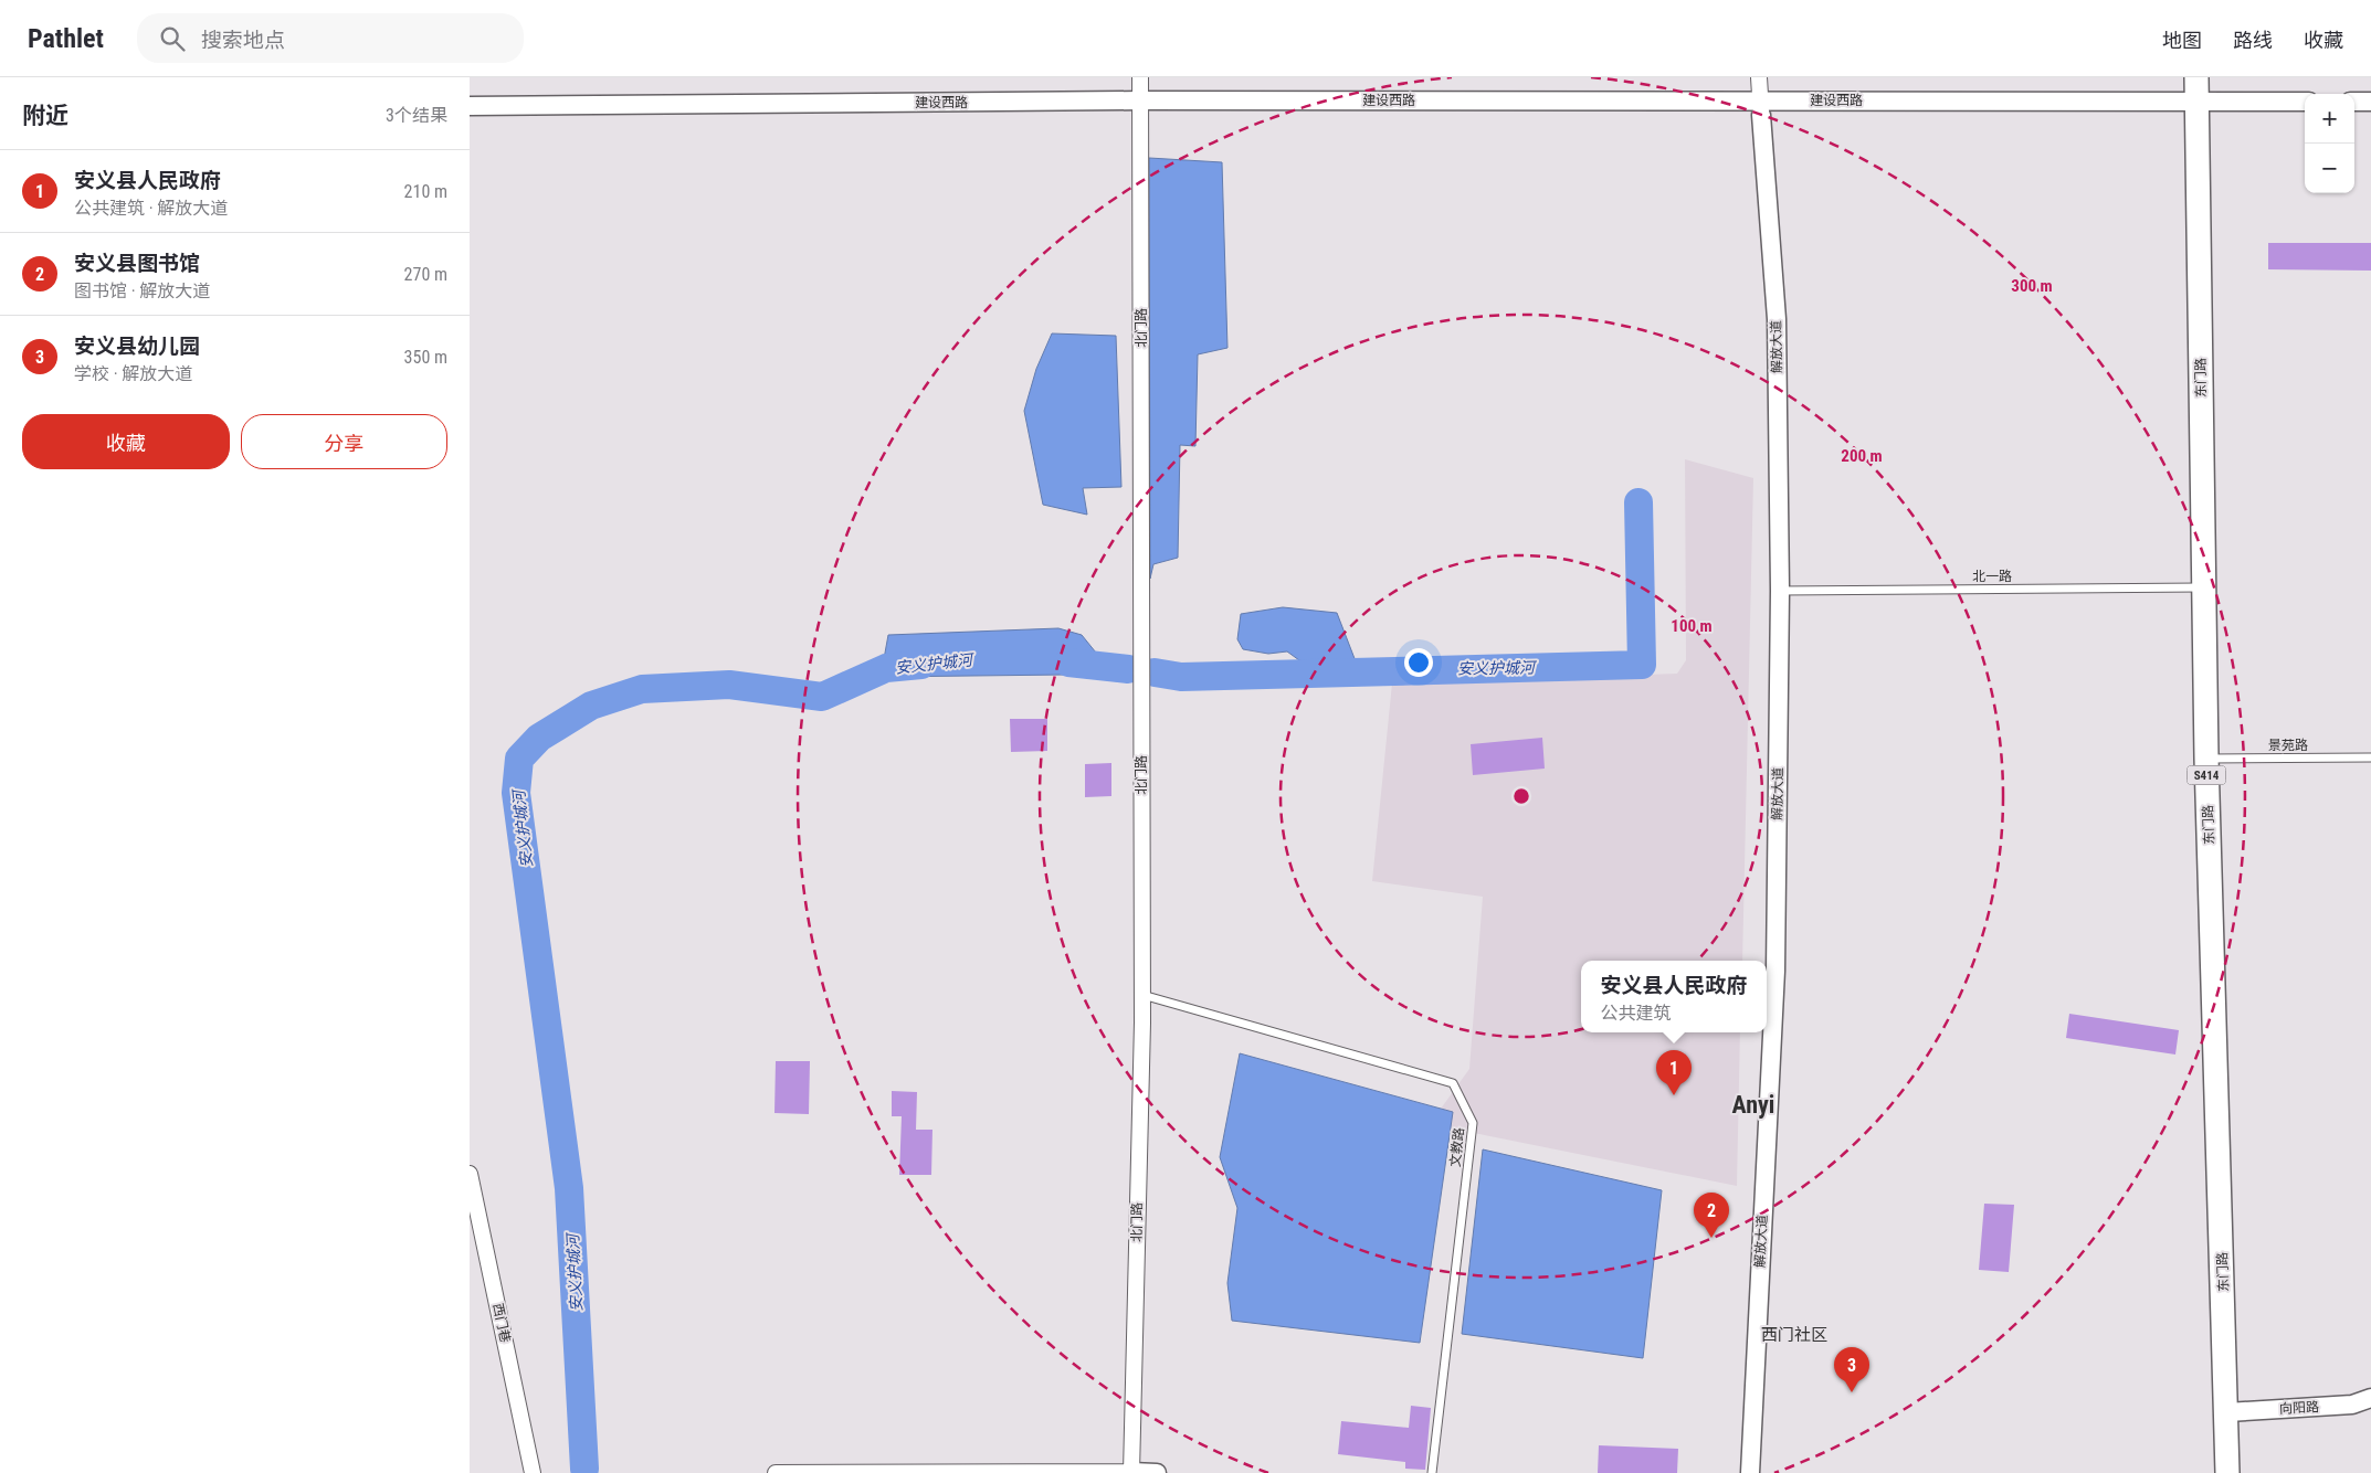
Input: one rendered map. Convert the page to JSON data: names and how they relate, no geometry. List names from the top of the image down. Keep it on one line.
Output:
{"streets":{"main road":["东门路","S414"],"street":["建设西路","北门路","解放大道","西门巷","向阳路"],"lane":["北一路","景苑路","文教路"]},"crossings":[["建设西路","北门路"],["建设西路","解放大道"],["建设西路","东门路"],["北门路","文教路"],["解放大道","北一路"],["东门路","北一路"],["东门路","景苑路"],["东门路","向阳路"]],"districts":["Anyi","西门社区"],"water":["安义护城河"],"page":{"header":"Pathlet","search":"搜索地点","nav":["地图","路线","收藏"],"heading":["附近","3个结果"],"map_buttons":["+","−"],"list":[{"mark":"1","name":"安义县人民政府","note":"公共建筑 · 解放大道","value":"210 m"},{"mark":"2","name":"安义县图书馆","note":"图书馆 · 解放大道","value":"270 m"},{"mark":"3","name":"安义县幼儿园","note":"学校 · 解放大道","value":"350 m"}],"buttons":["收藏","分享"],"popup":["安义县人民政府","公共建筑"],"pins":["1","2","3"]},"rings":["300 m","200 m","100 m"]}
